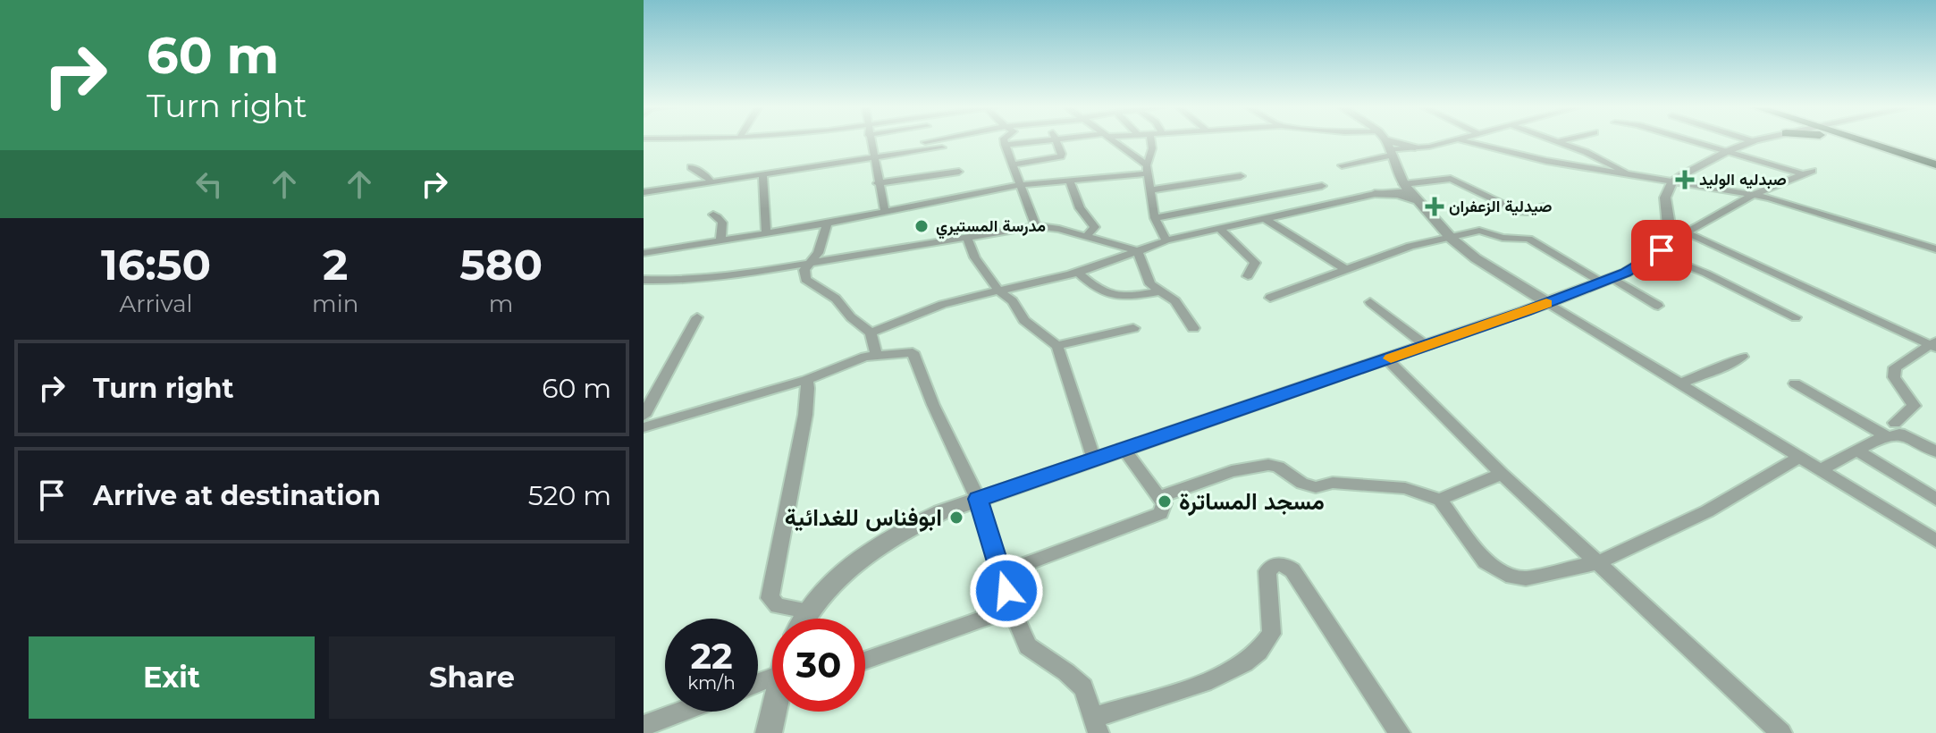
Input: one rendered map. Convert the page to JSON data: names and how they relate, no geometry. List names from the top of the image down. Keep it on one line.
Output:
{"places":{"health":["صبدليه الوليد","صيدلية الزعفران"],"other":["مدرسة المستيري","مسجد المساترة","ابوفناس للغدائية"]},"page":{"turn":["60 m","Turn right"],"eta":["16:50","Arrival","2","min","580","m"],"list":[{"name":"Turn right","value":"60 m"},{"name":"Arrive at destination","value":"520 m"}],"speed":"22 km/h","limit":"30","buttons":["Exit","Share"]}}
